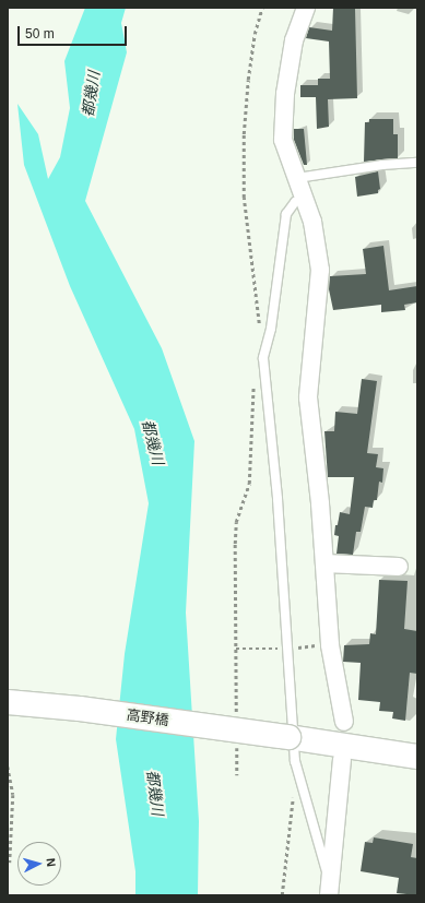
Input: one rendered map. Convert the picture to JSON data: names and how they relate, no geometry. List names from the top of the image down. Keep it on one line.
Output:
{"streets":{"street":["高野橋"]},"water":["都幾川"],"scale_bar":"50 m","north":"right"}
